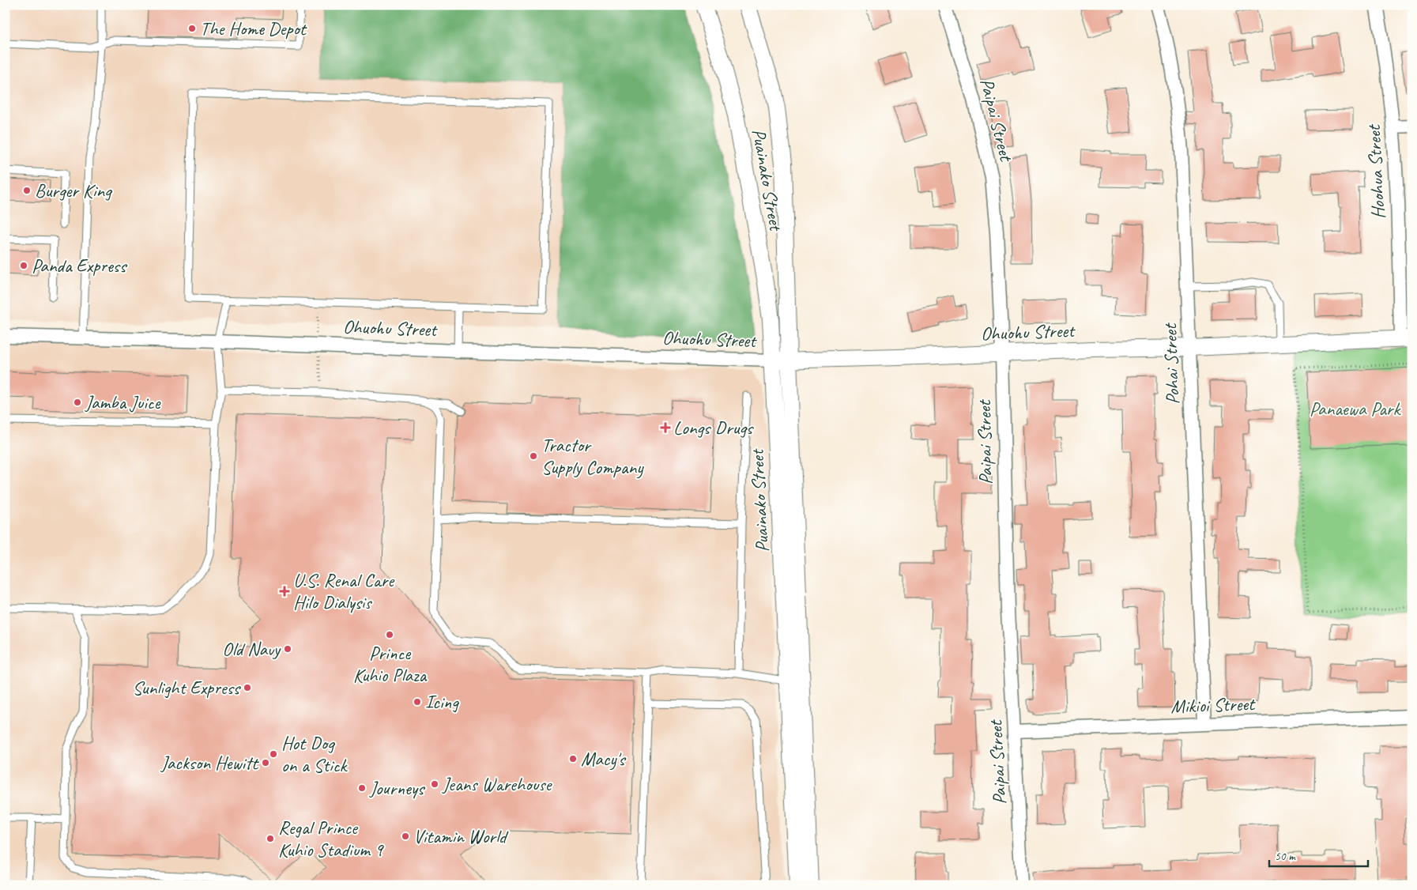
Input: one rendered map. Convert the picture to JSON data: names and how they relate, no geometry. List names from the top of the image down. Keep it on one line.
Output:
{"streets":{"street":["Paipai Street","Hoohua Street","Puainako Street","Ohuohu Street","Pohai Street","Mikioi Street"]},"crossings":[["Paipai Street","Ohuohu Street"],["Paipai Street","Mikioi Street"],["Hoohua Street","Ohuohu Street"],["Puainako Street","Ohuohu Street"],["Ohuohu Street","Pohai Street"],["Pohai Street","Mikioi Street"]],"parks":["Panaewa Park"],"places":{"other":["The Home Depot","Burger King","Panda Express","Jamba Juice","Tractor Supply Company","Prince Kuhio Plaza","Old Navy","Sunlight Express","Icing","Hot Dog on a Stick","Macy's","Jackson Hewitt","Jeans Warehouse","Journeys","Vitamin World","Regal Prince Kuhio Stadium 9"],"health":["Longs Drugs","U.S. Renal Care Hilo Dialysis"]},"scale_bar":"50 m"}
